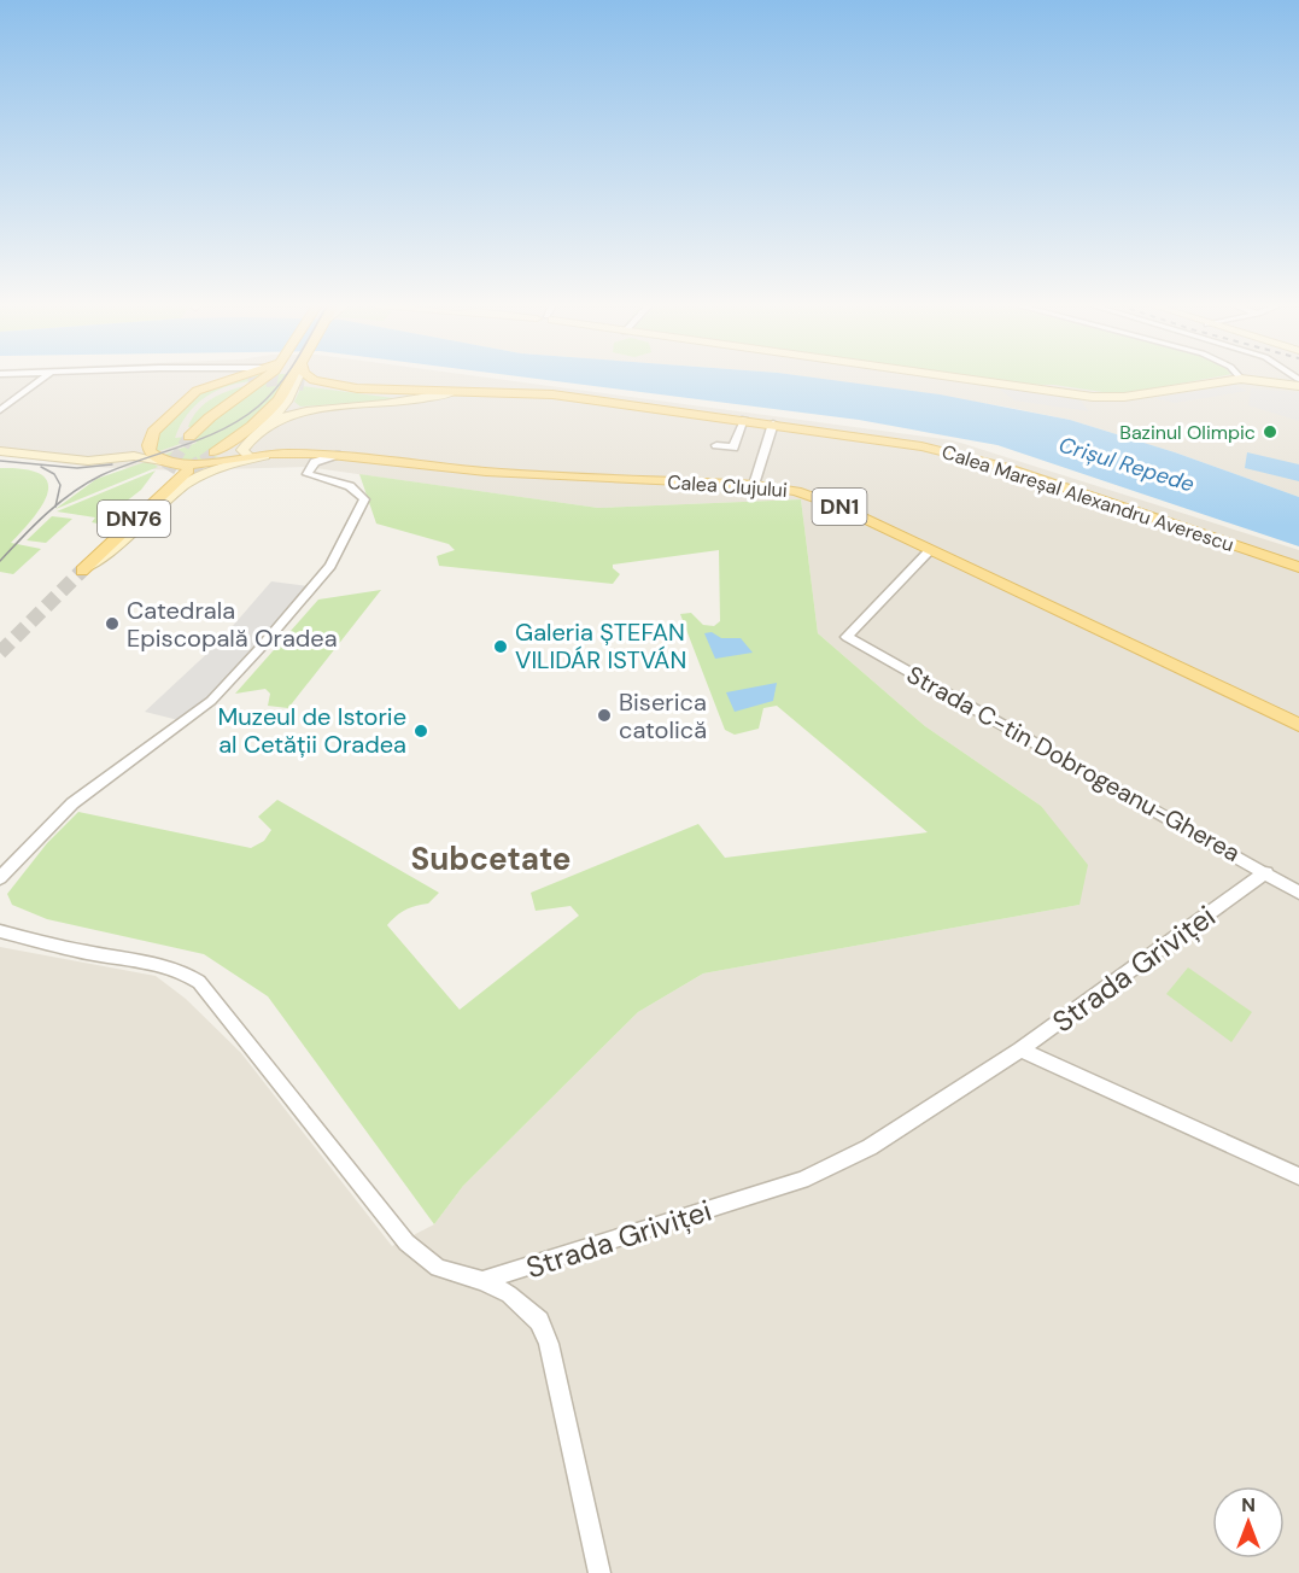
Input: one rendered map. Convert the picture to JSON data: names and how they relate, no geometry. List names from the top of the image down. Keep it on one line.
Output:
{"streets":{"main road":["Calea Clujului","Calea Mareșal Alexandru Averescu","DN1","DN76"],"street":["Strada C-tin Dobrogeanu-Gherea","Strada Griviței"]},"crossings":[["Calea Clujului","DN1"],["Calea Clujului","DN76"],["Calea Clujului","Strada C-tin Dobrogeanu-Gherea"],["DN1","DN76"],["Strada C-tin Dobrogeanu-Gherea","Strada Griviței"]],"districts":["Subcetate"],"water":["Crișul Repede"],"places":["Bazinul Olimpic","Catedrala Episcopală Oradea","Galeria ȘTEFAN VILIDÁR ISTVÁN","Biserica catolică","Muzeul de Istorie al Cetății Oradea"],"north":"top"}
